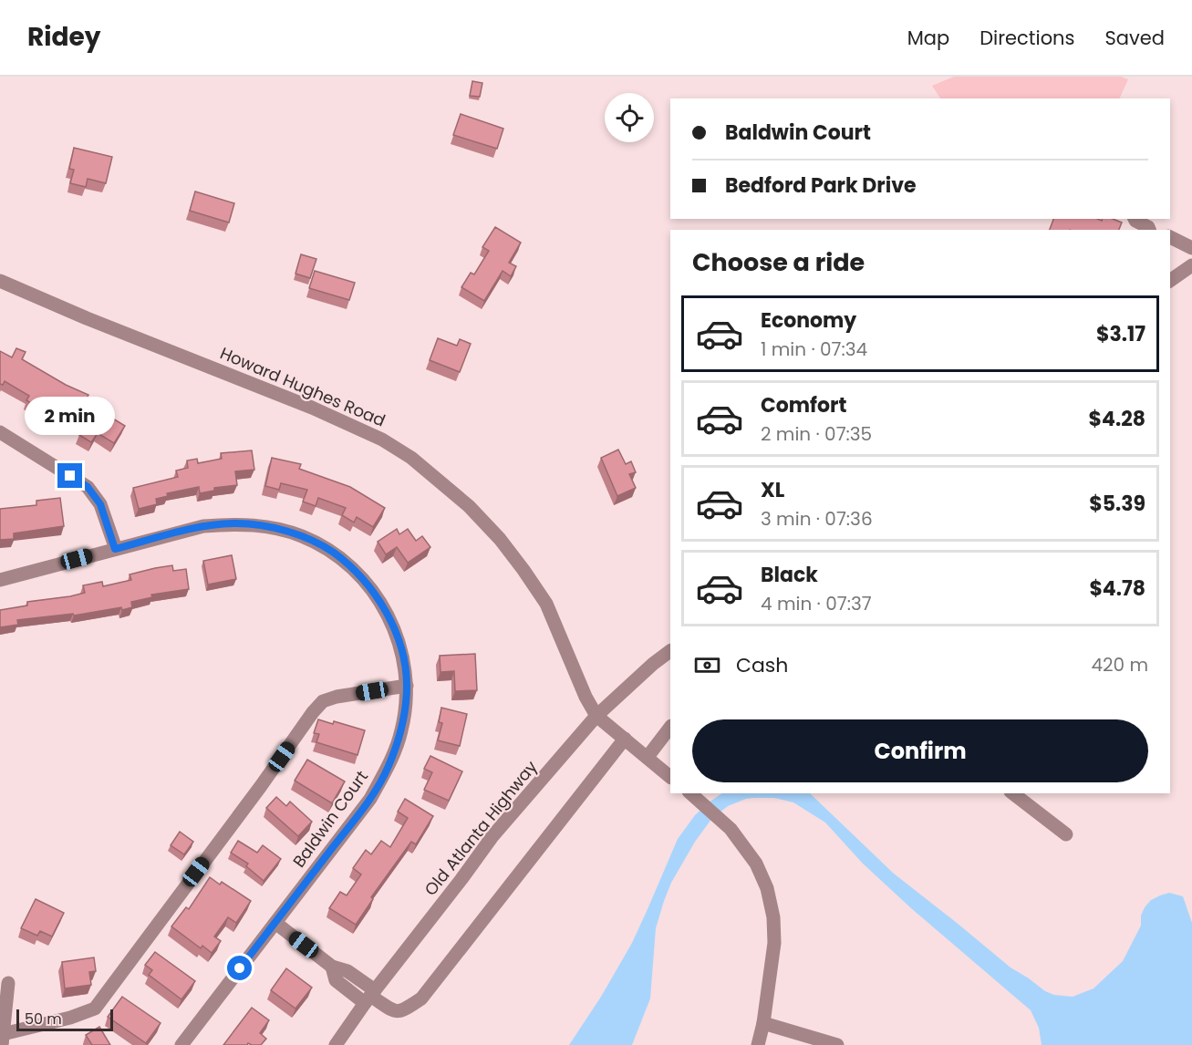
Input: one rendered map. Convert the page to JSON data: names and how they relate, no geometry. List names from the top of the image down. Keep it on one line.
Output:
{"streets":{"street":["Howard Hughes Road","Baldwin Court","Old Atlanta Highway"]},"crossings":[["Howard Hughes Road","Old Atlanta Highway"]],"scale_bar":"50 m","page":{"header":"Ridey","nav":["Map","Directions","Saved"],"banner":["Baldwin Court","Bedford Park Drive"],"heading":"Choose a ride","list":[{"name":"Economy","note":"1 min · 07:34","value":"$3.17"},{"name":"Comfort","note":"2 min · 07:35","value":"$4.28"},{"name":"XL","note":"3 min · 07:36","value":"$5.39"},{"name":"Black","note":"4 min · 07:37","value":"$4.78"}],"bubble":"2 min","pay":["Cash","420 m"],"buttons":"Confirm","scale":"50 m"}}
